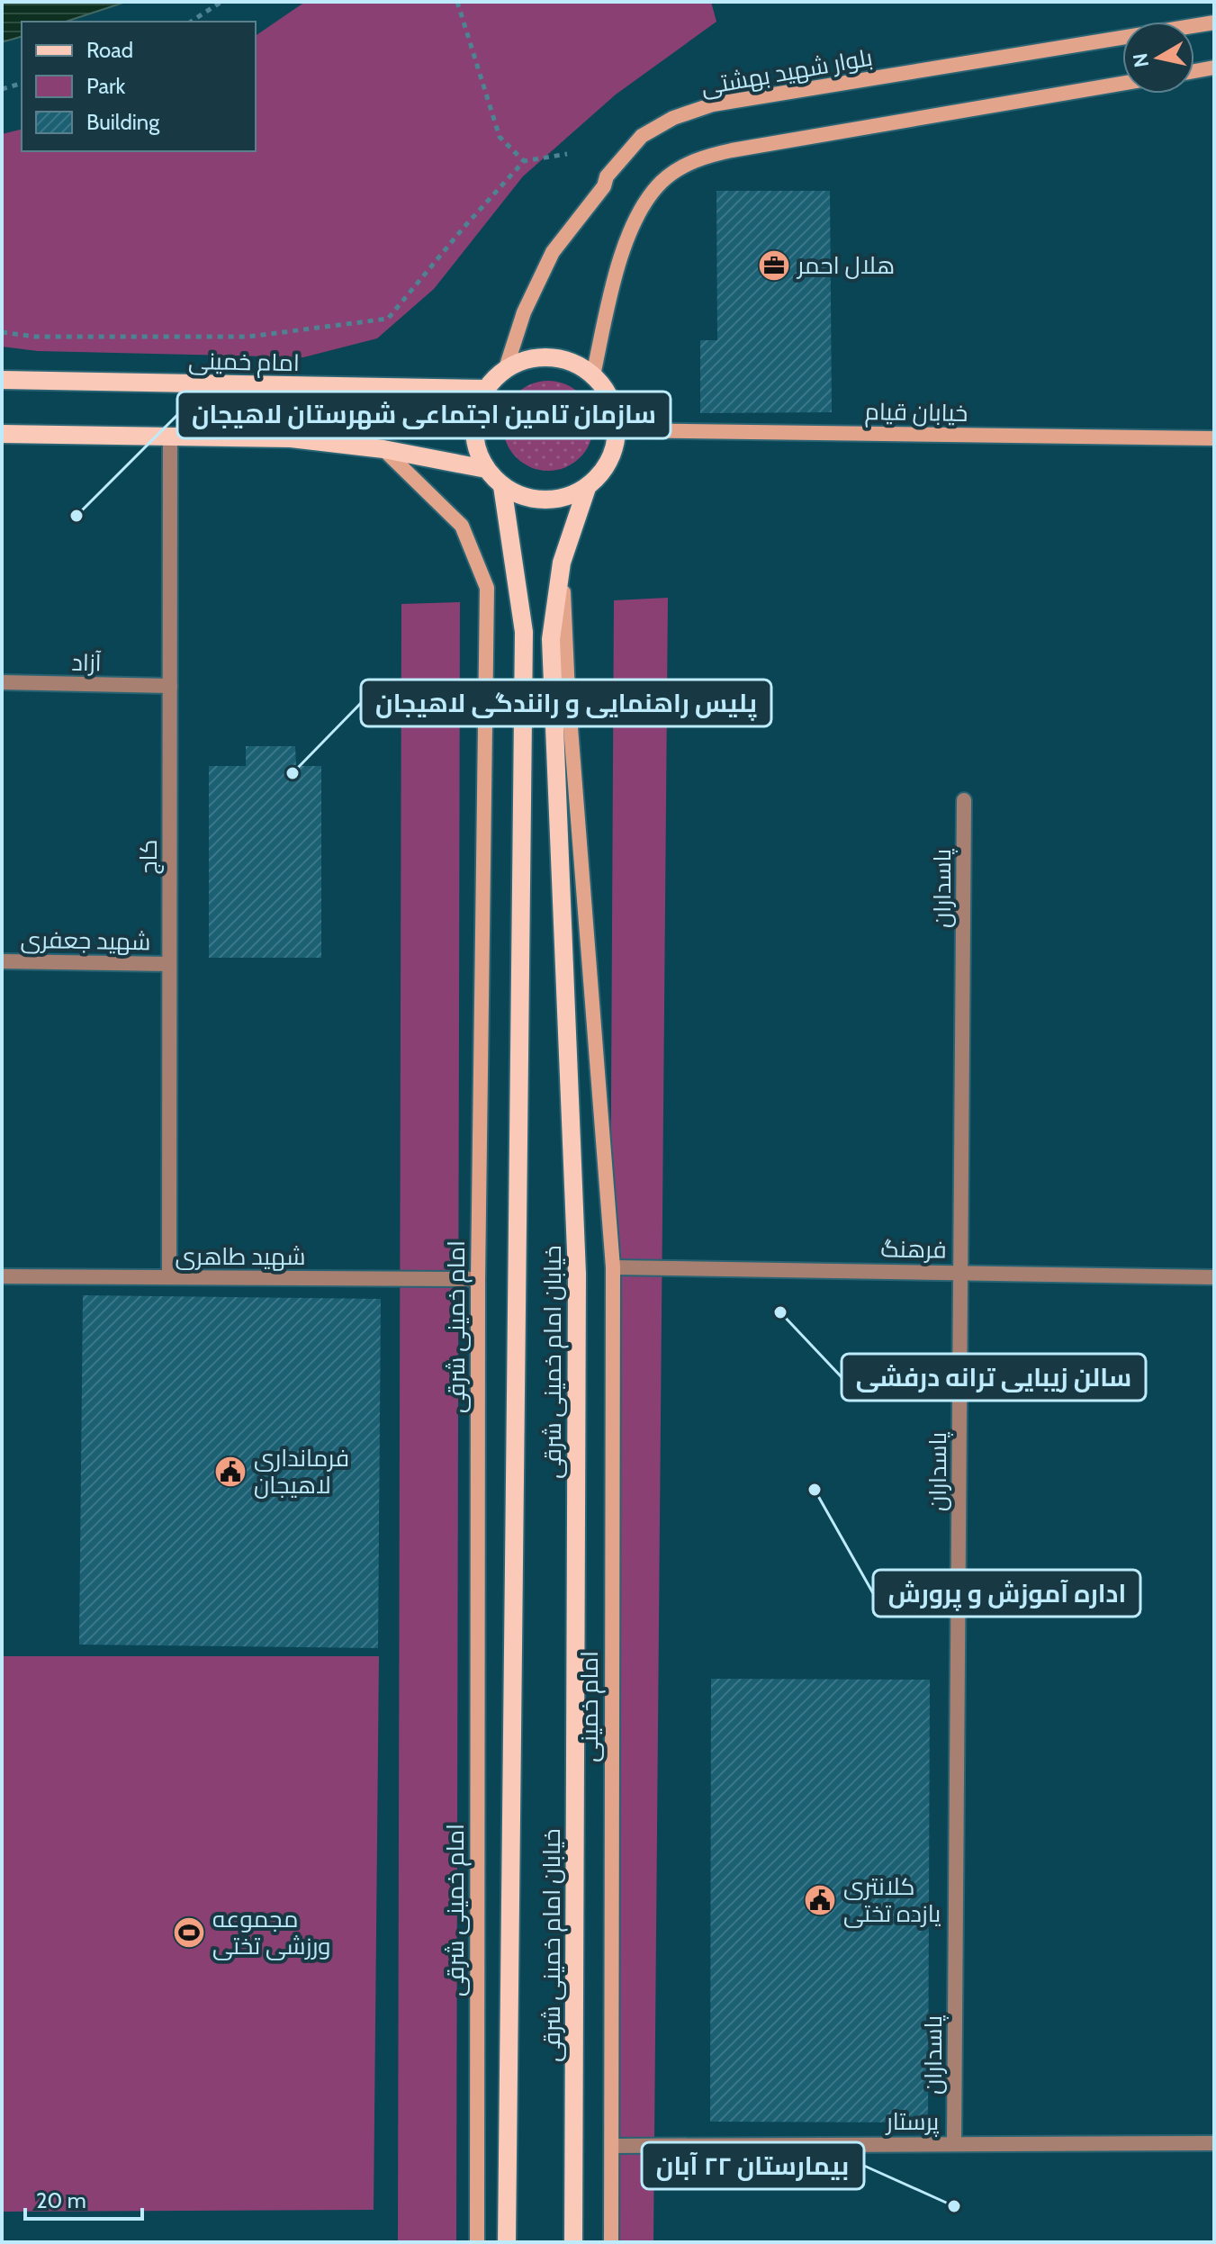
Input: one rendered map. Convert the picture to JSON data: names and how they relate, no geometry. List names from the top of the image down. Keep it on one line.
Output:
{"streets":{"main road":["بلوار شهید بهشتی","امام خمینی","خیابان قیام","امام خمینی شرقی","خیابان امام خمینی شرقی"],"street":["آزاد","کاج","پاسداران","شهید جعفری","فرهنگ","شهید طاهری","پرستار"]},"crossings":[["بلوار شهید بهشتی","امام خمینی"],["بلوار شهید بهشتی","خیابان قیام"],["بلوار شهید بهشتی","خیابان امام خمینی شرقی"],["امام خمینی","خیابان قیام"],["امام خمینی","فرهنگ"],["امام خمینی","خیابان امام خمینی شرقی"],["امام خمینی","پرستار"],["خیابان قیام","خیابان امام خمینی شرقی"],["آزاد","کاج"],["کاج","شهید جعفری"],["کاج","شهید طاهری"],["پاسداران","فرهنگ"],["پاسداران","پرستار"],["شهید طاهری","امام خمینی شرقی"]],"places":{"office":["هلال احمر"],"other":["سازمان تامین اجتماعی شهرستان لاهیجان","پلیس راهنمایی و رانندگی لاهیجان","سالن زیبایی ترانه درفشی","اداره آموزش و پرورش","بیمارستان ۲۲ آبان"],"public building":["فرمانداری لاهیجان","کلانتری یازده تختی"],"sports":["مجموعه ورزشی تختی"]},"legend":["Road","Park","Building"],"scale_bar":"20 m","north":"left"}
